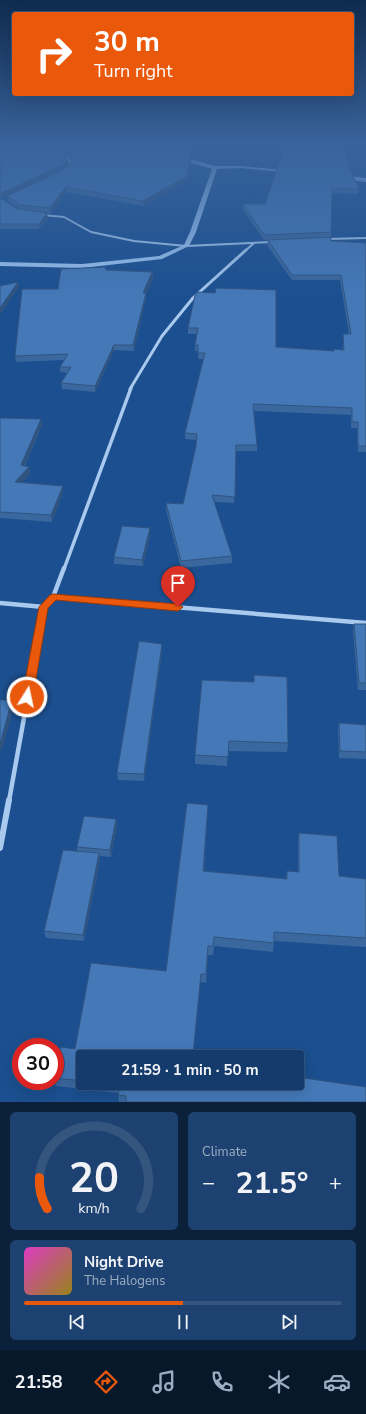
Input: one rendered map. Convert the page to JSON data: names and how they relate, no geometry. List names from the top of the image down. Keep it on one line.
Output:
{"page":{"turn":["30 m","Turn right"],"limit":"30","trip":"21:59 · 1 min · 50 m","tile":"Climate","heat":["−","21.5°","+"],"song":["Night Drive","The Halogens"],"tabs":"21:58","gauge":["20","km/h"]}}
